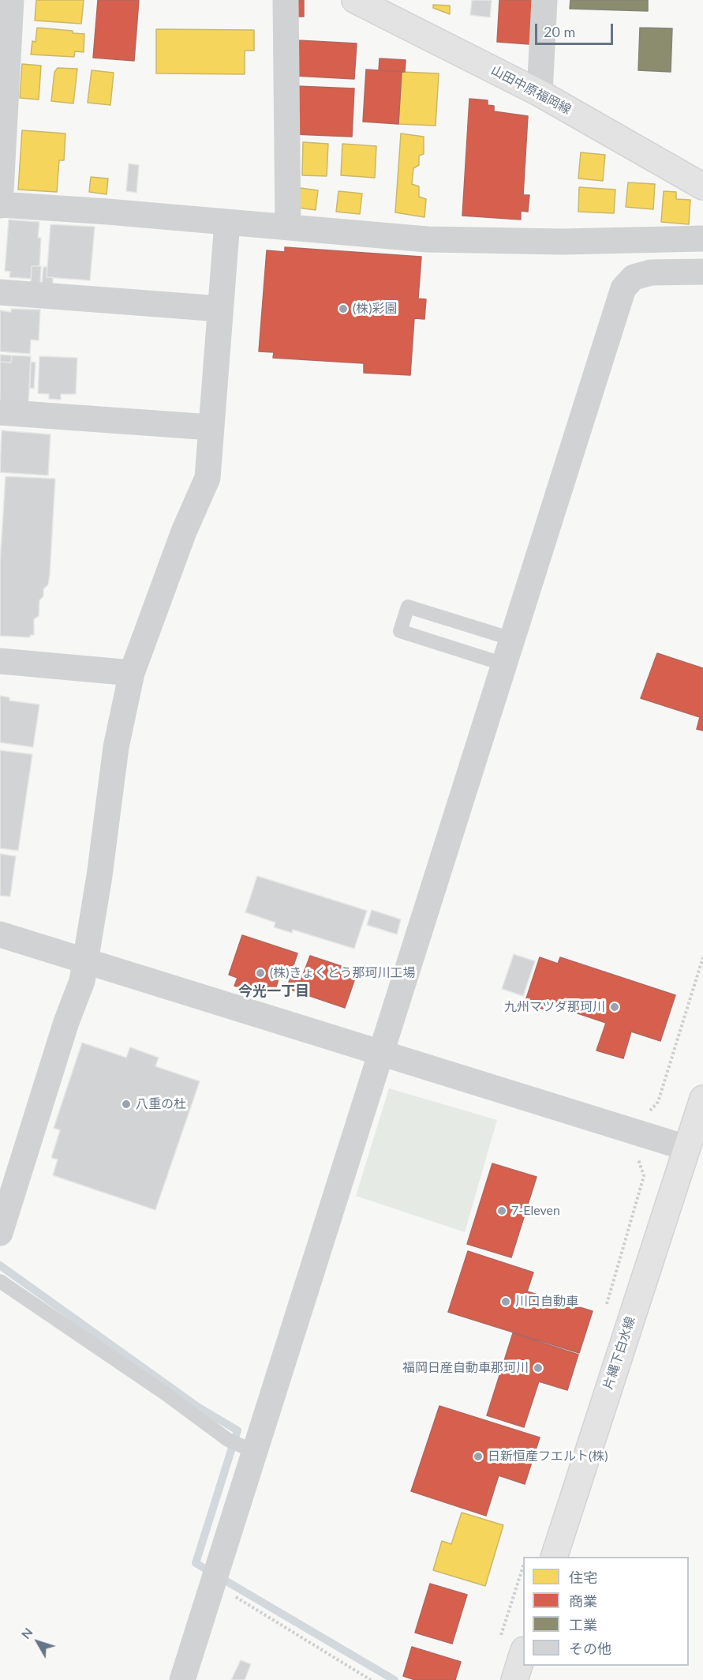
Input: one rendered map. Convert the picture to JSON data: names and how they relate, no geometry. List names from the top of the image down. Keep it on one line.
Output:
{"streets":{"main road":["山田中原福岡線","片縄下白水線"]},"districts":["今光一丁目"],"places":["(株)彩園","(株)きょくとう那珂川工場","九州マツダ那珂川","八重の杜","7-Eleven","川口自動車","福岡日産自動車那珂川","日新恒産フエルト(株)"],"legend":["住宅","商業","工業","その他"],"scale_bar":"20 m","north":"top left"}
